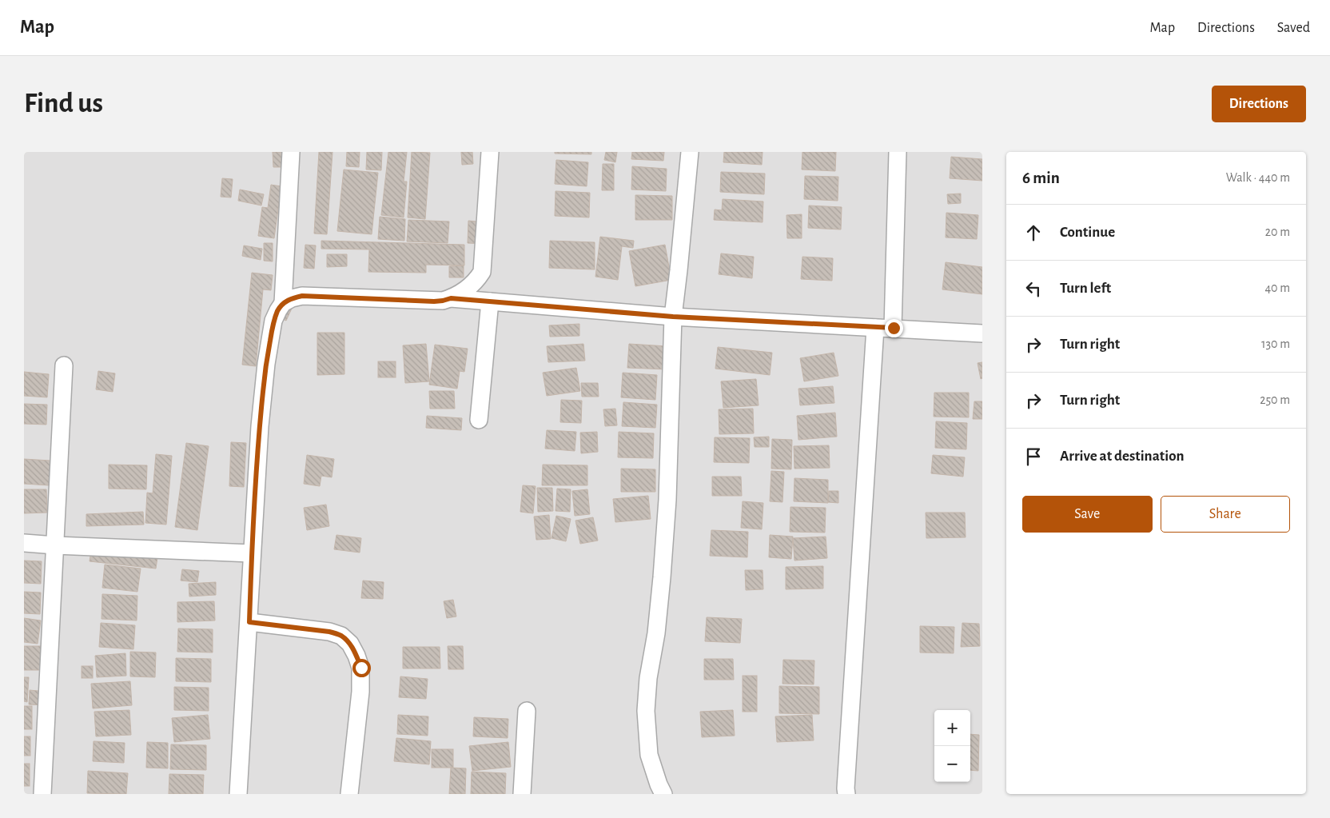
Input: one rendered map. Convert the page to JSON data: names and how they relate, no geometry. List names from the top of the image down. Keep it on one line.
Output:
{"page":{"header":"Map","nav":["Map","Directions","Saved"],"buttons":["Directions",["Save","Share"]],"title":"Find us","heading":["6 min","Walk · 440 m"],"list":[["Continue","20 m"],["Turn left","40 m"],["Turn right","130 m"],["Turn right","250 m"],"Arrive at destination"],"map_buttons":["+","−"]}}
